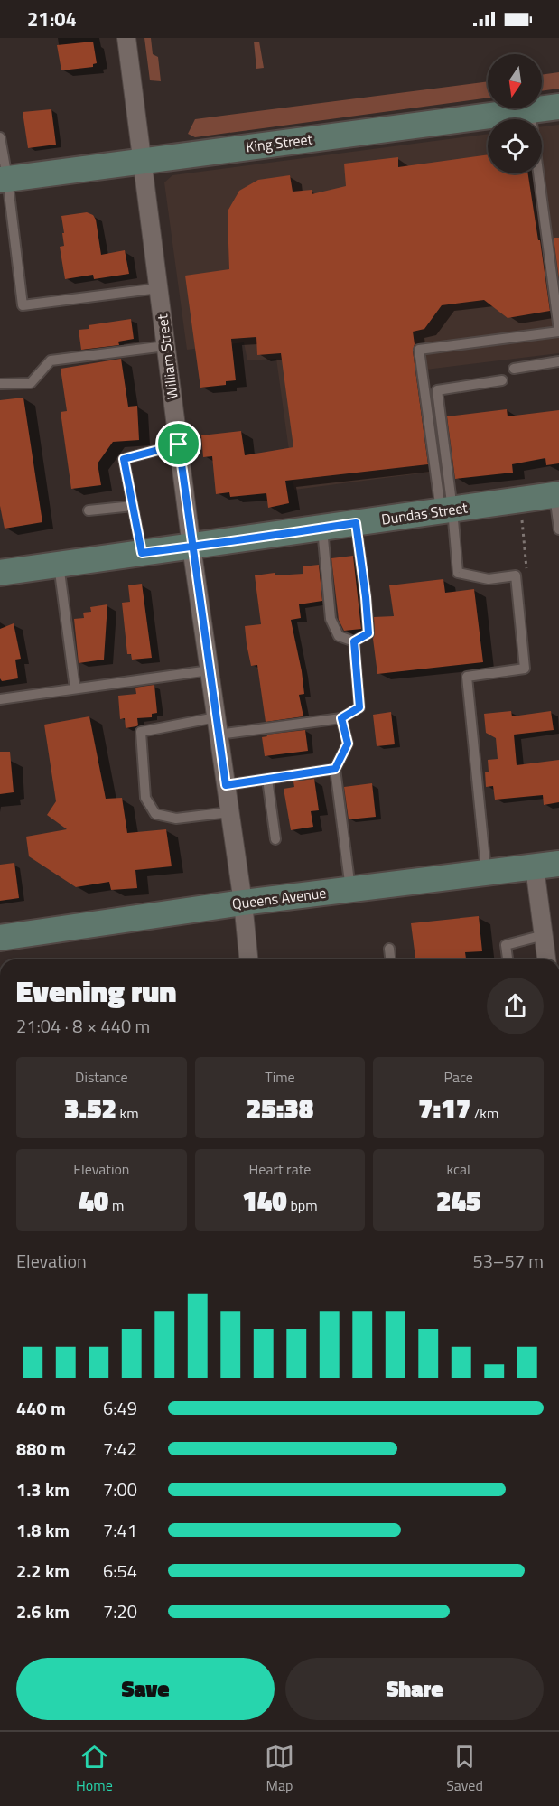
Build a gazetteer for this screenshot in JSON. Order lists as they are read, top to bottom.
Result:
{
  "streets": {
    "main road": ["King Street", "Dundas Street", "Queens Avenue"],
    "street": ["William Street"]
  },
  "crossings": [
    ["King Street", "William Street"],
    ["William Street", "Dundas Street"],
    ["William Street", "Queens Avenue"]
  ],
  "north": "bottom",
  "page": {
    "status": "21:04",
    "heading": ["Evening run", "21:04 · 8 × 440 m"],
    "stats": [
      ["Distance", "3.52 km"],
      ["Time", "25:38"],
      ["Pace", "7:17 /km"],
      ["Elevation", "40 m"],
      ["Heart rate", "140 bpm"],
      ["kcal", "245"]
    ],
    "chart": ["Elevation", "53–57 m"],
    "list": [
      {
        "name": "440 m",
        "note": "6:49"
      },
      {
        "name": "880 m",
        "note": "7:42"
      },
      {
        "name": "1.3 km",
        "note": "7:00"
      },
      {
        "name": "1.8 km",
        "note": "7:41"
      },
      {
        "name": "2.2 km",
        "note": "6:54"
      },
      {
        "name": "2.6 km",
        "note": "7:20"
      }
    ],
    "buttons": ["Save", "Share"],
    "tabs": ["Home", "Map", "Saved"]
  }
}
